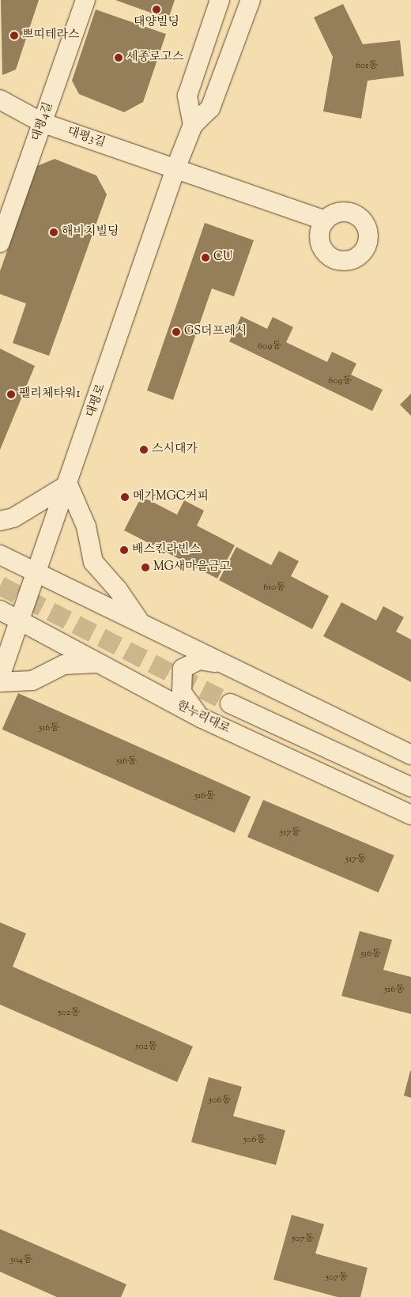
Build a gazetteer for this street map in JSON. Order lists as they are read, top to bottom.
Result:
{
  "streets": {
    "street": [
      "대평4길",
      "대평3길",
      "대평로",
      "한누리대로"
    ]
  },
  "crossings": [
    ["대평4길", "대평3길"],
    ["대평3길", "대평로"],
    ["대평로", "한누리대로"]
  ],
  "places": [
    "태양빌딩",
    "쁘띠테라스",
    "세종로고스",
    "해비치빌딩",
    "CU",
    "GS더프레시",
    "펠리체타워1",
    "스시대가",
    "메가MGC커피",
    "배스킨라빈스",
    "MG새마을금고"
  ],
  "house_numbers": [
    "601동",
    "609동",
    "609동",
    "610동",
    "516동",
    "516동",
    "516동",
    "517동",
    "517동",
    "516동",
    "516동",
    "502동",
    "502동",
    "506동",
    "506동",
    "507동",
    "504동",
    "507동"
  ]
}
